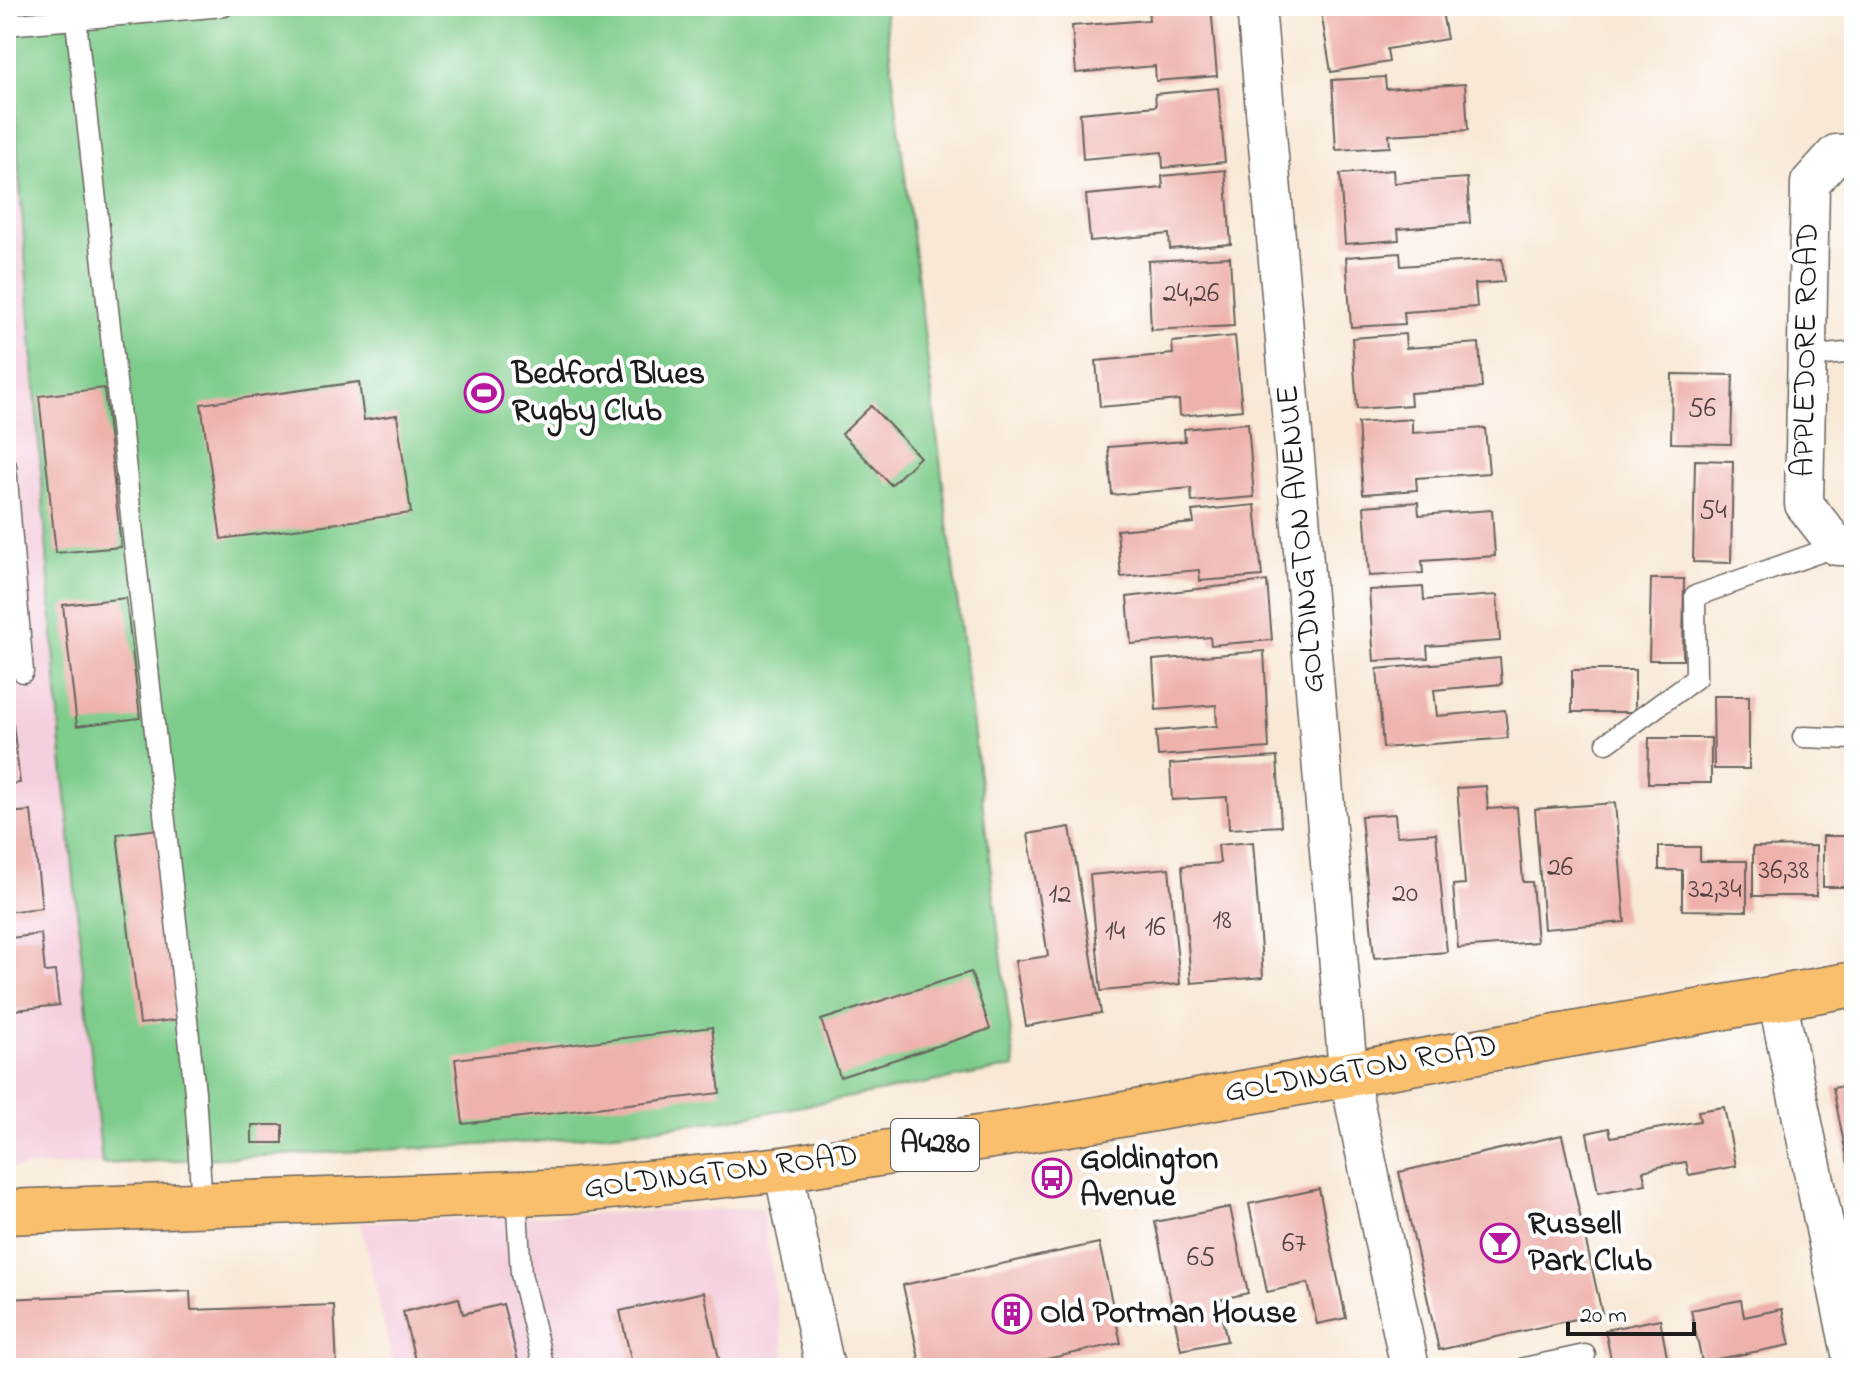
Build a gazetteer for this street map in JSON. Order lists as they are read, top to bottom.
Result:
{
  "streets": {
    "main road": ["GOLDINGTON ROAD", "A4280"],
    "street": ["APPLEDORE ROAD", "GOLDINGTON AVENUE"]
  },
  "crossings": [
    ["GOLDINGTON AVENUE", "GOLDINGTON ROAD"]
  ],
  "places": {
    "sports": ["Bedford Blues Rugby Club"],
    "bus stop": ["Goldington Avenue"],
    "bar": ["Russell Park Club"],
    "building": ["Old Portman House"]
  },
  "house_numbers": [
    "24,26",
    "56",
    "54",
    "26",
    "36,38",
    "32,34",
    "20",
    "12",
    "18",
    "16",
    "14",
    "67",
    "65"
  ],
  "scale_bar": "20 m"
}
